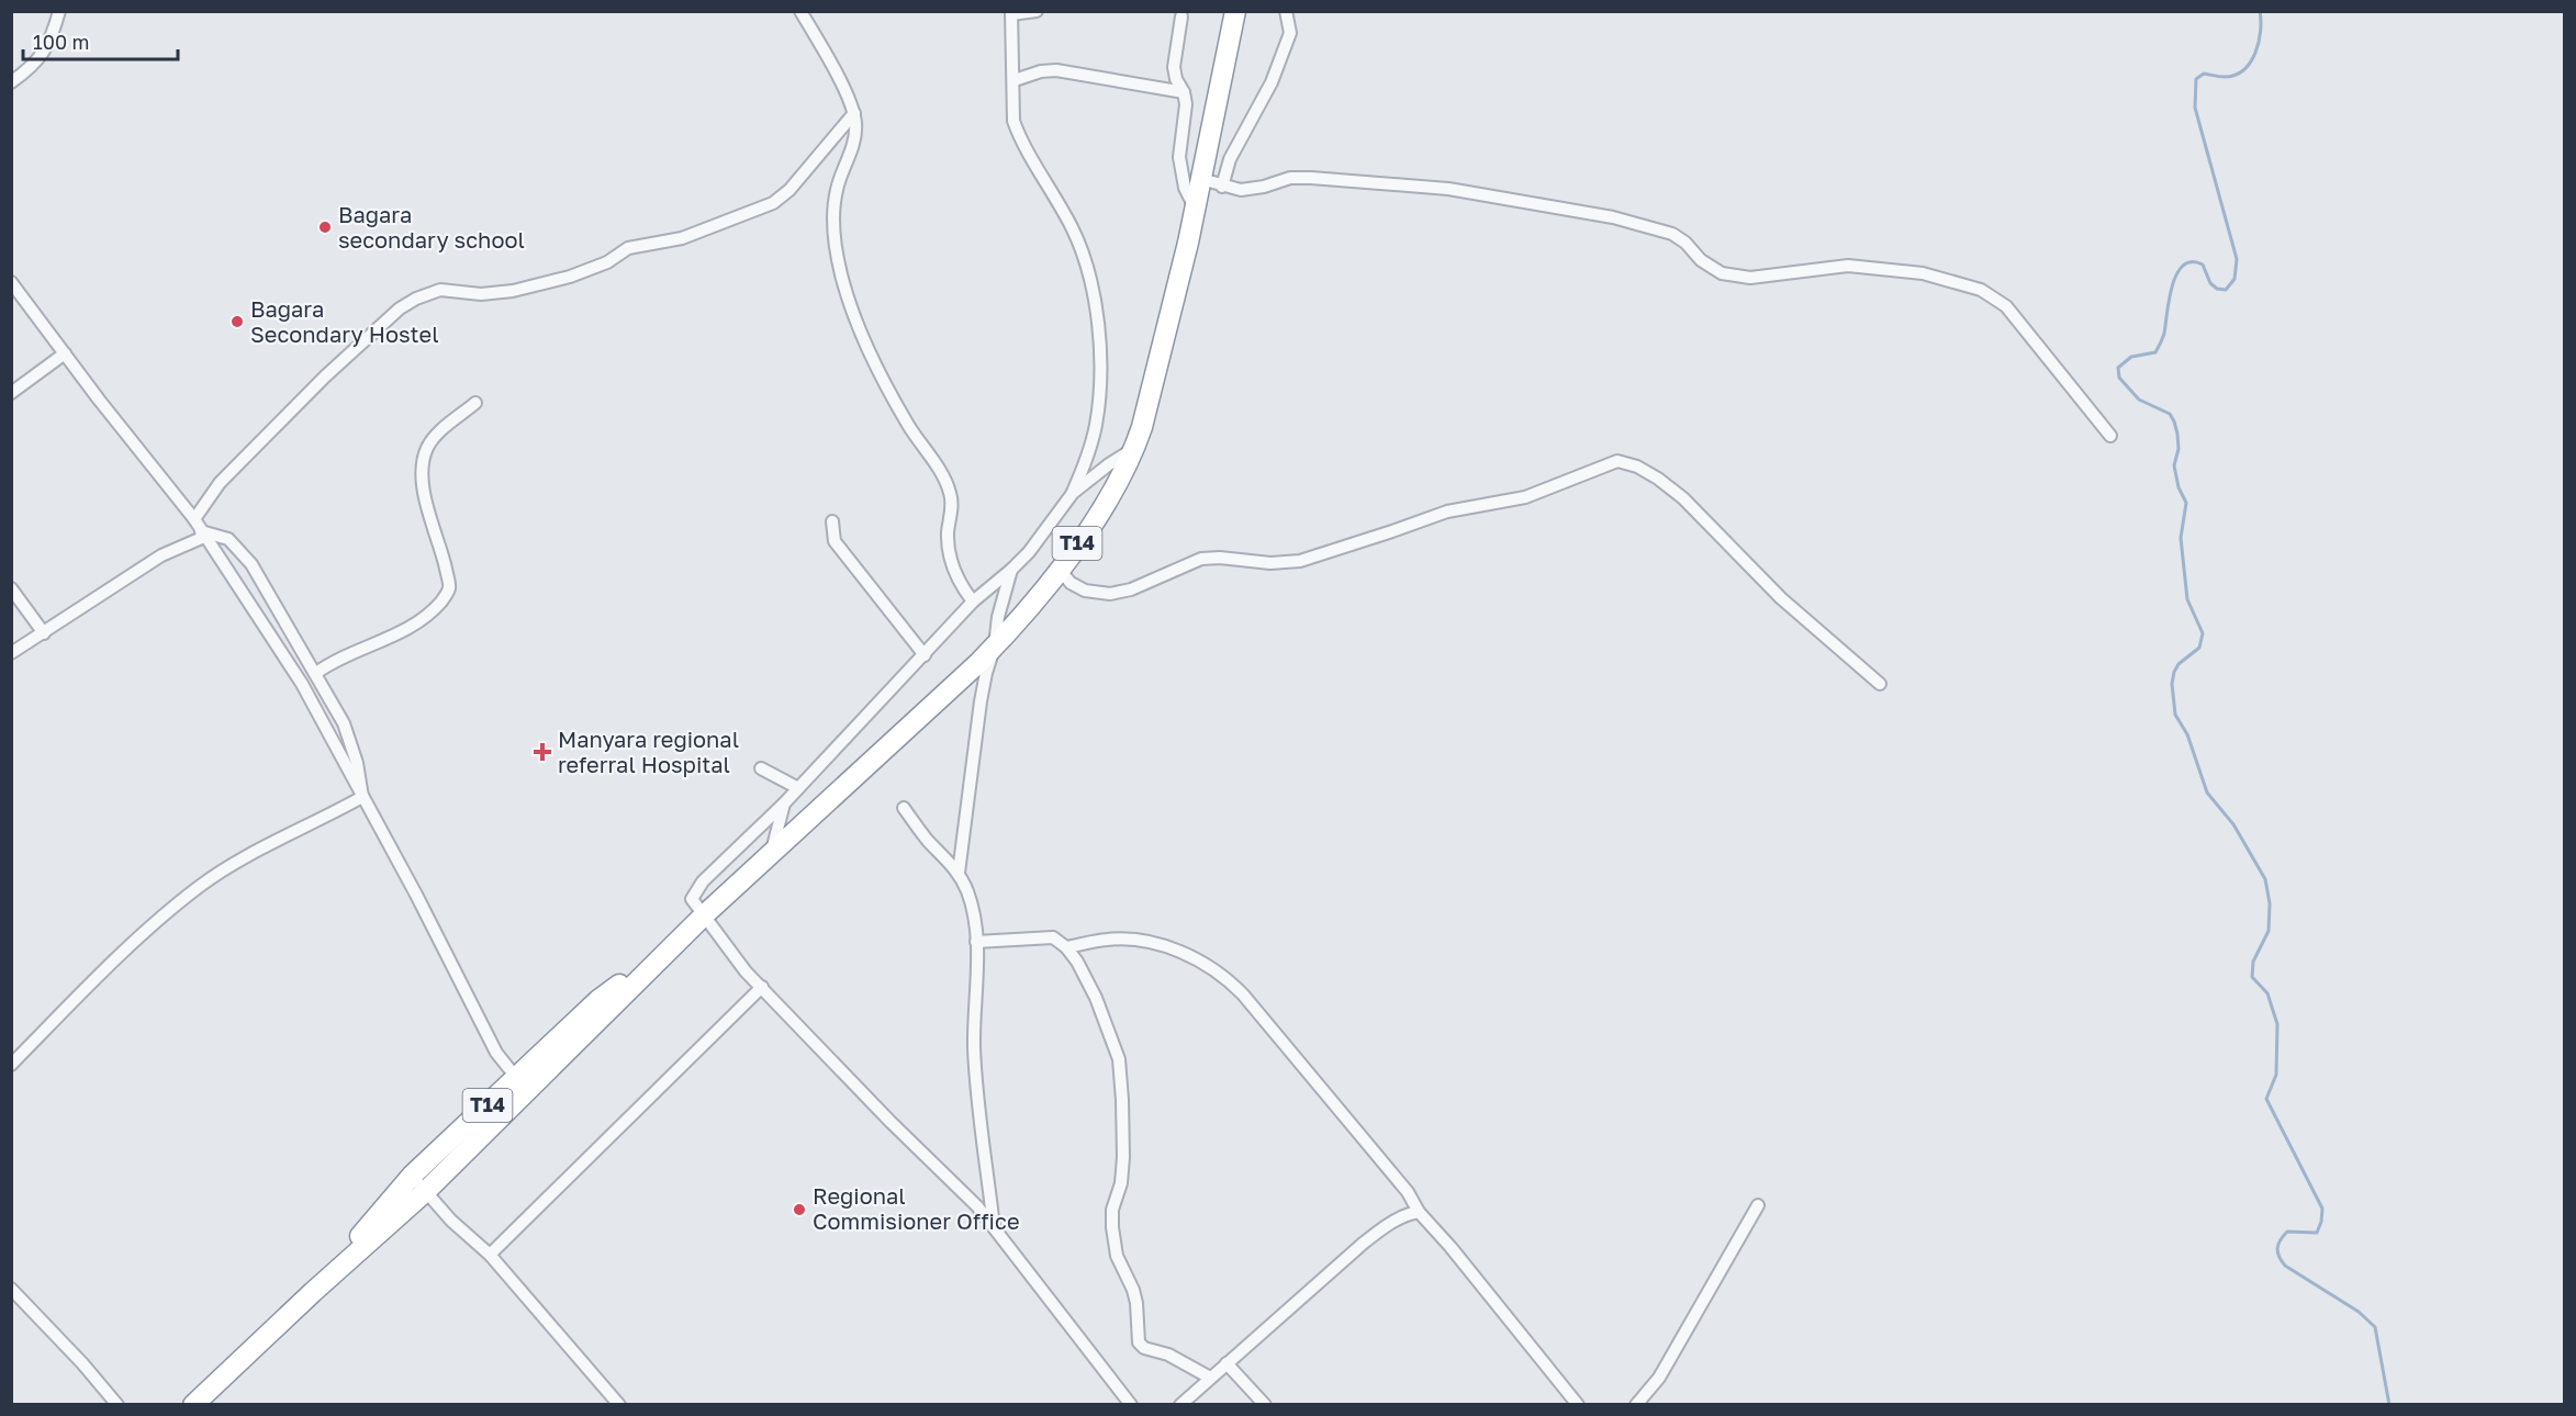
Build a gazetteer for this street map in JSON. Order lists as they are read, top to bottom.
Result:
{
  "streets": {
    "highway": ["T14"]
  },
  "places": {
    "other": ["Bagara secondary school", "Bagara Secondary Hostel", "Regional Commisioner Office"],
    "health": ["Manyara regional referral Hospital"]
  },
  "scale_bar": "100 m"
}
